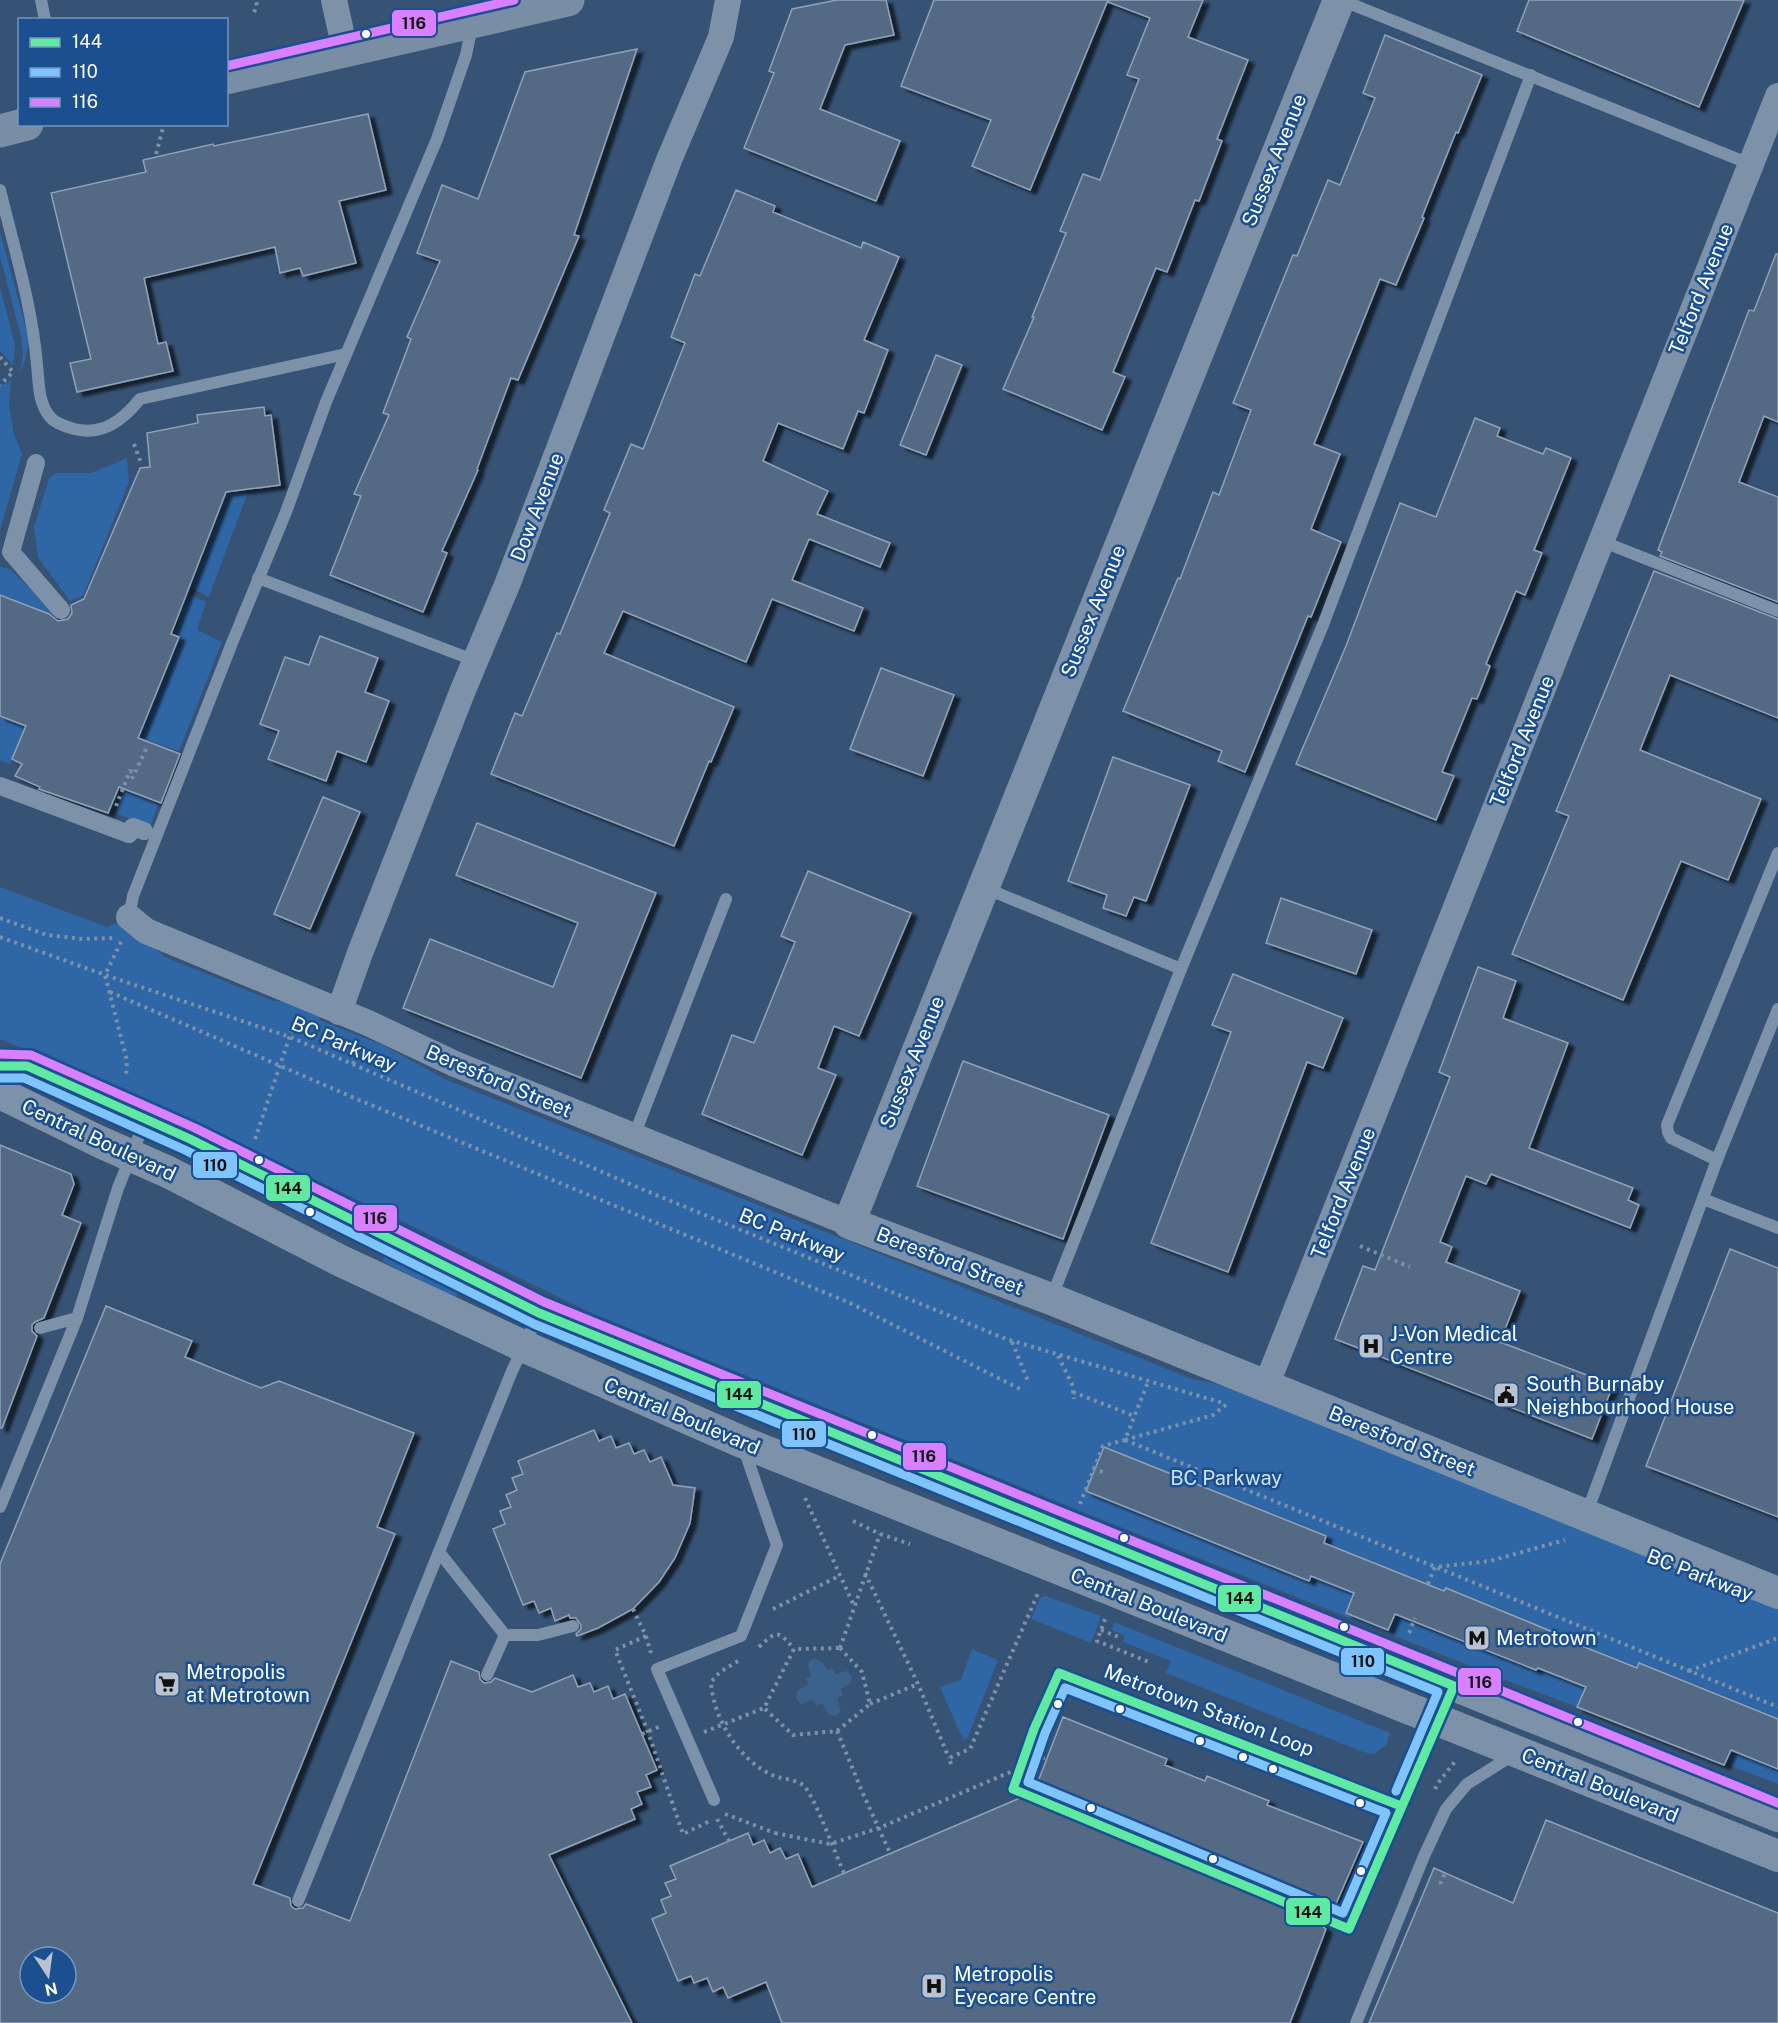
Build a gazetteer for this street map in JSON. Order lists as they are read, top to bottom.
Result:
{
  "streets": {
    "street": [
      "Sussex Avenue",
      "Telford Avenue",
      "Dow Avenue",
      "Beresford Street",
      "Central Boulevard"
    ],
    "lane": ["Metrotown Station Loop"],
    "path": ["BC Parkway"]
  },
  "crossings": [
    ["Sussex Avenue", "Beresford Street"],
    ["Telford Avenue", "Beresford Street"],
    ["Dow Avenue", "Beresford Street"]
  ],
  "parks": ["BC Parkway"],
  "places": {
    "hospital": ["J-Von Medical Centre", "Metropolis Eyecare Centre"],
    "public building": ["South Burnaby Neighbourhood House"],
    "metro station": ["Metrotown"],
    "supermarket": ["Metropolis at Metrotown"]
  },
  "lines": ["transit line 116", "transit line 144", "transit line 110"],
  "legend": ["144", "110", "116"],
  "north": "bottom"
}
